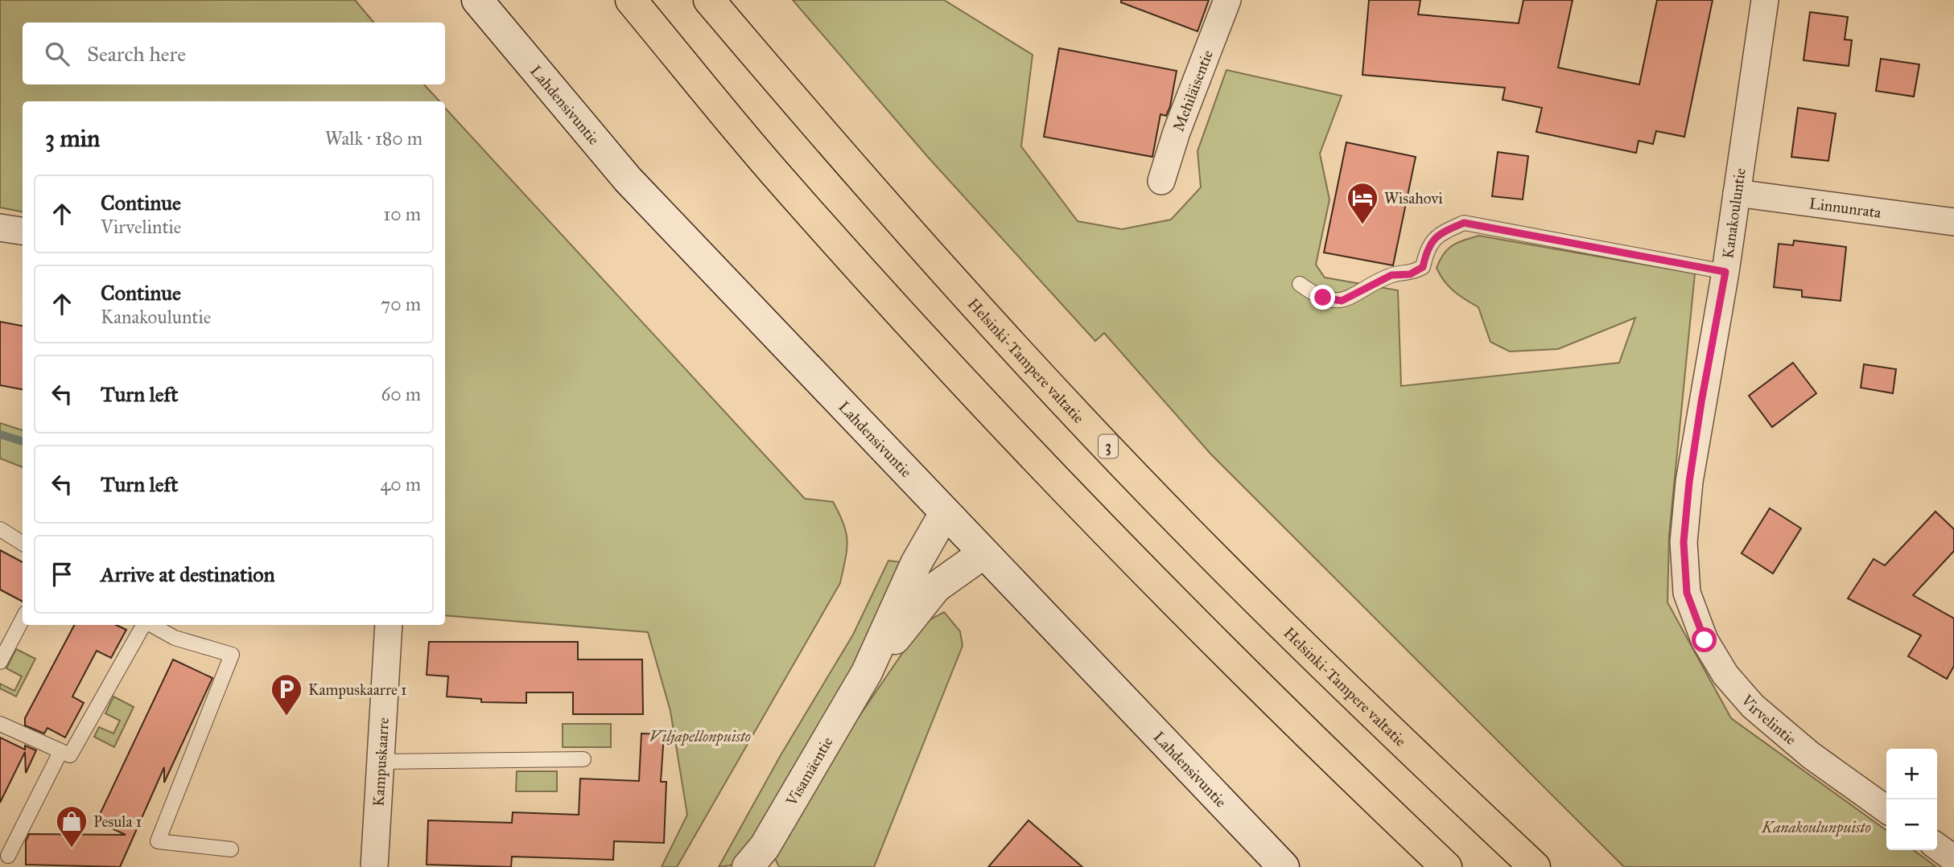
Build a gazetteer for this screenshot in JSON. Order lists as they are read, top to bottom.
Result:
{
  "streets": {
    "highway": ["Helsinki-Tampere valtatie", "3"],
    "main road": ["Lahdensivuntie", "Visamäentie"],
    "street": [
      "Mehiläisentie",
      "Linnunrata",
      "Kanakouluntie",
      "Virvelintie",
      "Kampuskaarre"
    ]
  },
  "crossings": [
    ["Lahdensivuntie", "Visamäentie"],
    ["Linnunrata", "Kanakouluntie"],
    ["Kanakouluntie", "Virvelintie"]
  ],
  "parks": ["Viljapellonpuisto", "Kanakoulunpuisto"],
  "places": {
    "hotel": ["Wisahovi"],
    "parking": ["Kampuskaarre 1"],
    "shop": ["Pesula 1"]
  },
  "page": {
    "search": "Search here",
    "heading": ["3 min", "Walk · 180 m"],
    "list": [
      ["Continue", "Virvelintie", "10 m"],
      ["Continue", "Kanakouluntie", "70 m"],
      ["Turn left", "60 m"],
      ["Turn left", "40 m"],
      "Arrive at destination"
    ],
    "map_buttons": ["+", "−"]
  }
}
